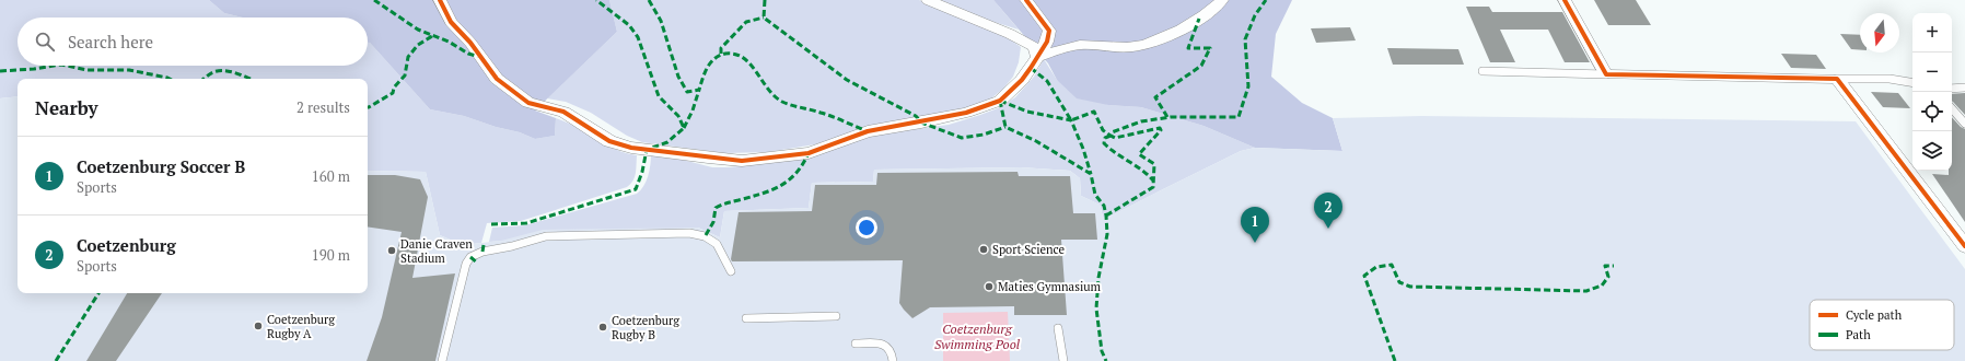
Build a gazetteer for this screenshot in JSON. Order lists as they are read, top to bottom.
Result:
{
  "water": ["Coetzenburg Swimming Pool"],
  "places": [
    "Sport Science",
    "Danie Craven Stadium",
    "Maties Gymnasium",
    "Coetzenburg Rugby A",
    "Coetzenburg Rugby B"
  ],
  "legend": ["Cycle path", "Path"],
  "north": "bottom",
  "page": {
    "map_buttons": ["+", "−"],
    "search": "Search here",
    "heading": ["Nearby", "2 results"],
    "list": [
      {
        "mark": "1",
        "name": "Coetzenburg Soccer B",
        "note": "Sports",
        "value": "160 m"
      },
      {
        "mark": "2",
        "name": "Coetzenburg",
        "note": "Sports",
        "value": "190 m"
      }
    ],
    "pins": ["2", "1"]
  }
}
